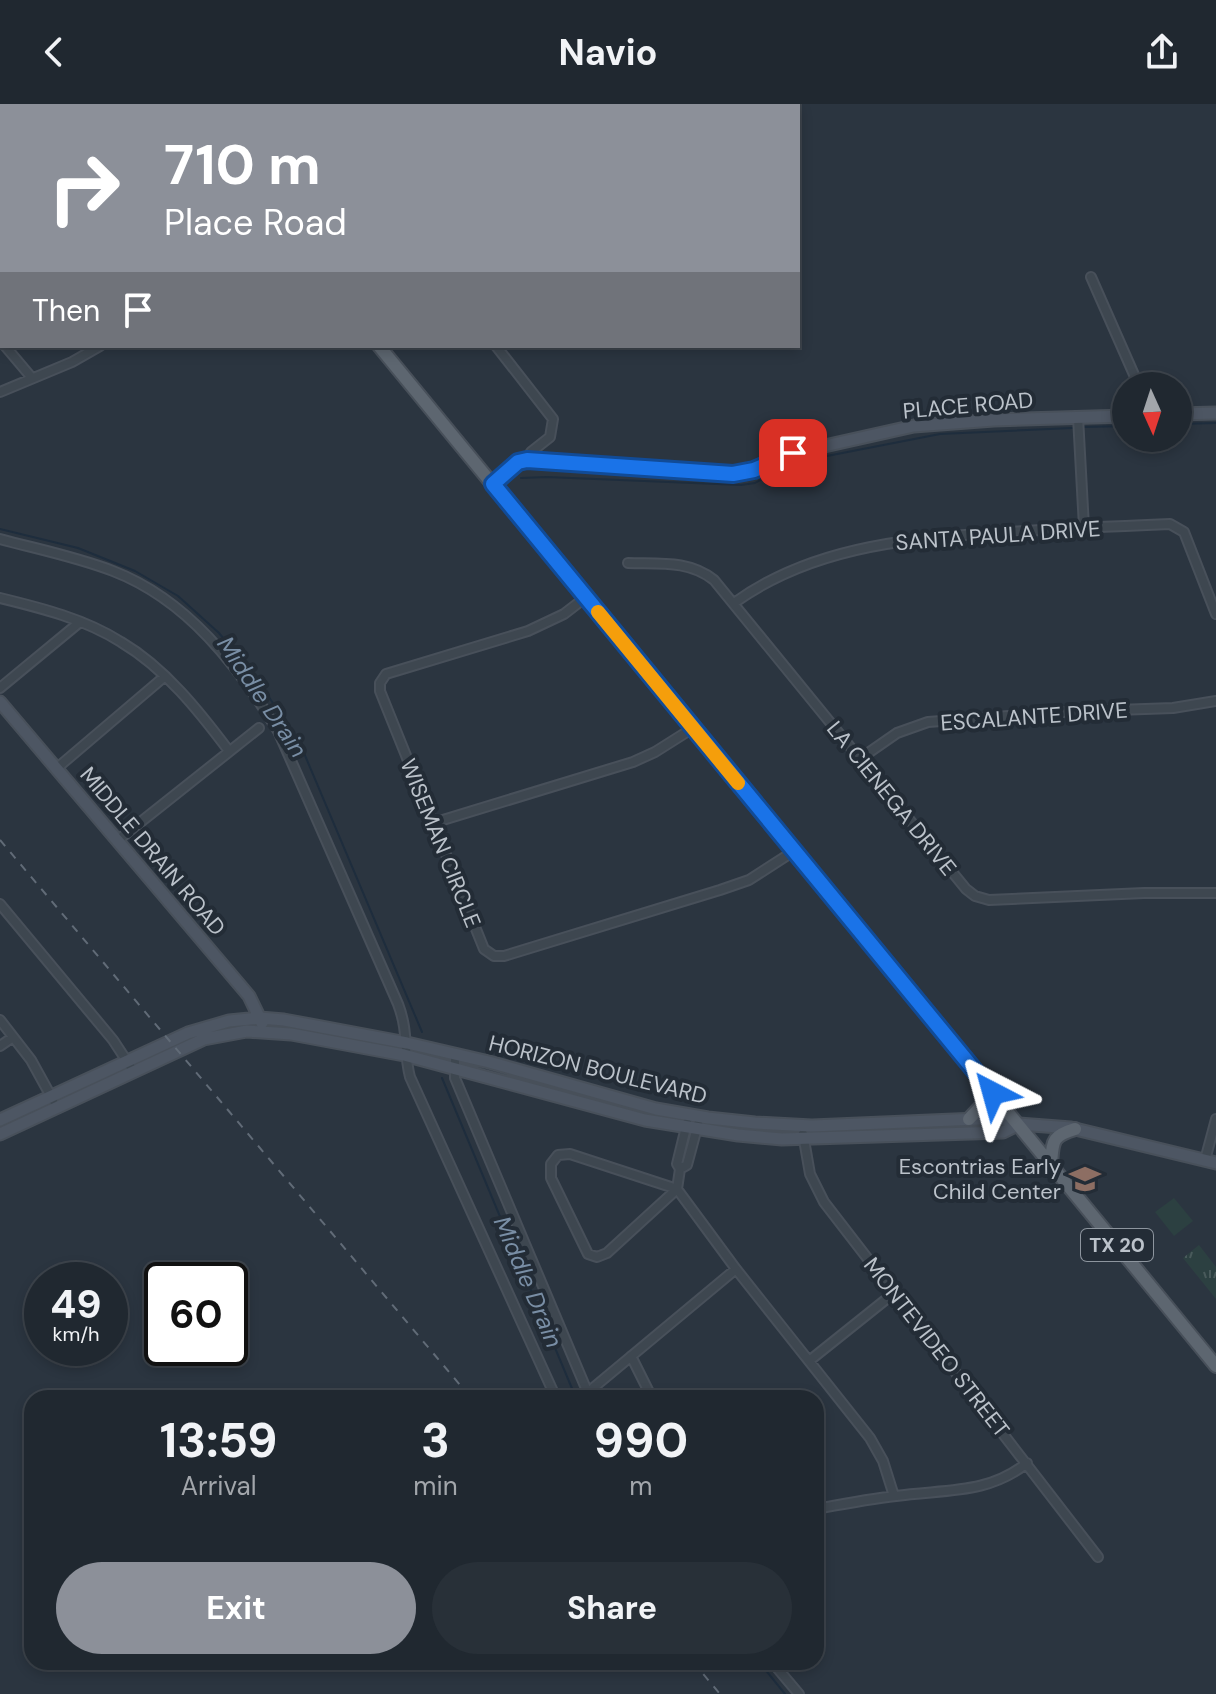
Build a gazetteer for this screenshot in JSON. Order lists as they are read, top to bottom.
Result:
{
  "streets": {
    "main road": [
      "PLACE ROAD",
      "MIDDLE DRAIN ROAD",
      "HORIZON BOULEVARD",
      "TX 20"
    ],
    "street": [
      "SANTA PAULA DRIVE",
      "ESCALANTE DRIVE",
      "LA CIENEGA DRIVE",
      "WISEMAN CIRCLE",
      "MONTEVIDEO STREET"
    ]
  },
  "crossings": [
    ["SANTA PAULA DRIVE", "LA CIENEGA DRIVE"],
    ["ESCALANTE DRIVE", "LA CIENEGA DRIVE"],
    ["WISEMAN CIRCLE", "TX 20"],
    ["MIDDLE DRAIN ROAD", "HORIZON BOULEVARD"],
    ["HORIZON BOULEVARD", "TX 20"],
    ["HORIZON BOULEVARD", "MONTEVIDEO STREET"]
  ],
  "water": ["Middle Drain"],
  "places": {
    "school or university": ["Escontrias Early Child Center"]
  },
  "north": "bottom",
  "page": {
    "header": "Navio",
    "turn": ["710 m", "Place Road"],
    "then": "Then",
    "speed": "49 km/h",
    "limit": "60",
    "eta": [
      "13:59",
      "Arrival",
      "3",
      "min",
      "990",
      "m"
    ],
    "buttons": ["Exit", "Share"]
  }
}
